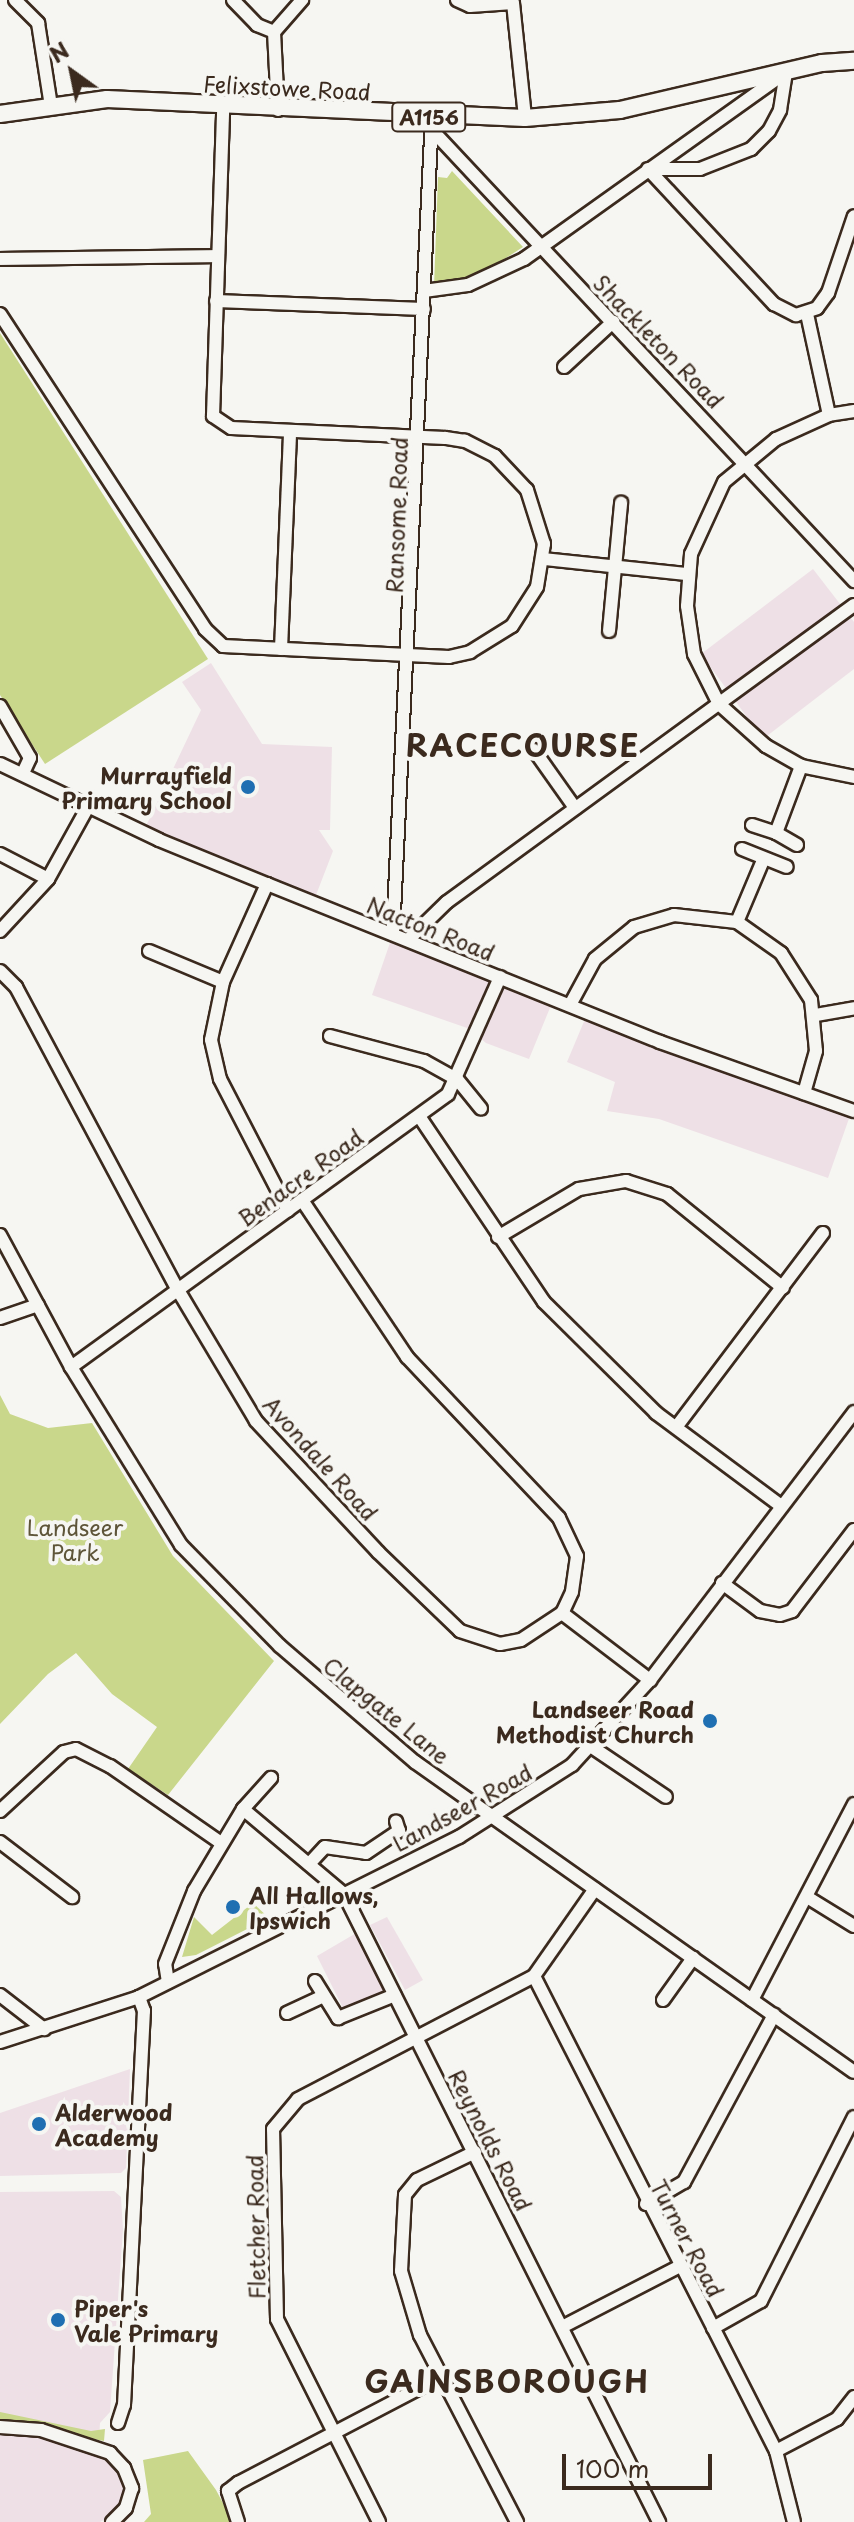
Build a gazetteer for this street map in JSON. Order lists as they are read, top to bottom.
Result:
{
  "streets": {
    "main road": ["Felixstowe Road", "A1156"],
    "street": [
      "Shackleton Road",
      "Ransome Road",
      "Nacton Road",
      "Benacre Road",
      "Avondale Road",
      "Clapgate Lane",
      "Landseer Road",
      "Reynolds Road",
      "Fletcher Road",
      "Turner Road"
    ]
  },
  "crossings": [
    ["Felixstowe Road", "Shackleton Road"],
    ["Felixstowe Road", "Ransome Road"],
    ["Shackleton Road", "Ransome Road"],
    ["Ransome Road", "Nacton Road"],
    ["Nacton Road", "Benacre Road"],
    ["Benacre Road", "Avondale Road"],
    ["Benacre Road", "Clapgate Lane"],
    ["Clapgate Lane", "Landseer Road"],
    ["Landseer Road", "Reynolds Road"],
    ["Reynolds Road", "Fletcher Road"],
    ["Fletcher Road", "Turner Road"]
  ],
  "districts": ["RACECOURSE", "GAINSBOROUGH"],
  "parks": ["Landseer Park"],
  "places": [
    "Murrayfield Primary School",
    "Landseer Road Methodist Church",
    "All Hallows, Ipswich",
    "Alderwood Academy",
    "Piper's Vale Primary"
  ],
  "scale_bar": "100 m",
  "north": "top left"
}
